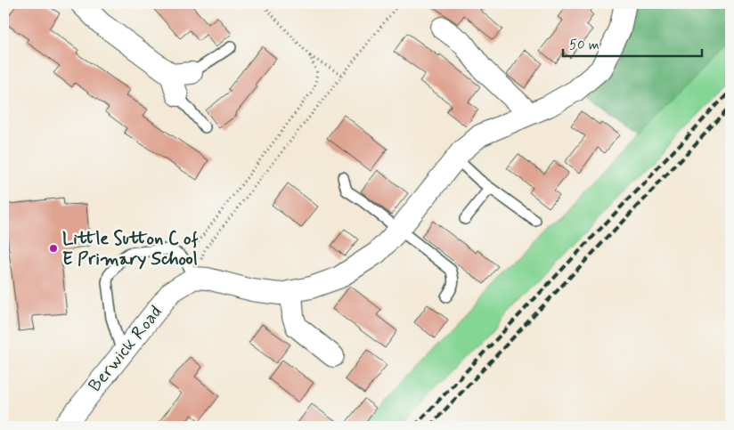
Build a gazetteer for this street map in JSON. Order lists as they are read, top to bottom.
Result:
{
  "streets": {
    "street": ["Berwick Road"]
  },
  "places": ["Little Sutton C of E Primary School"],
  "scale_bar": "50 m"
}
